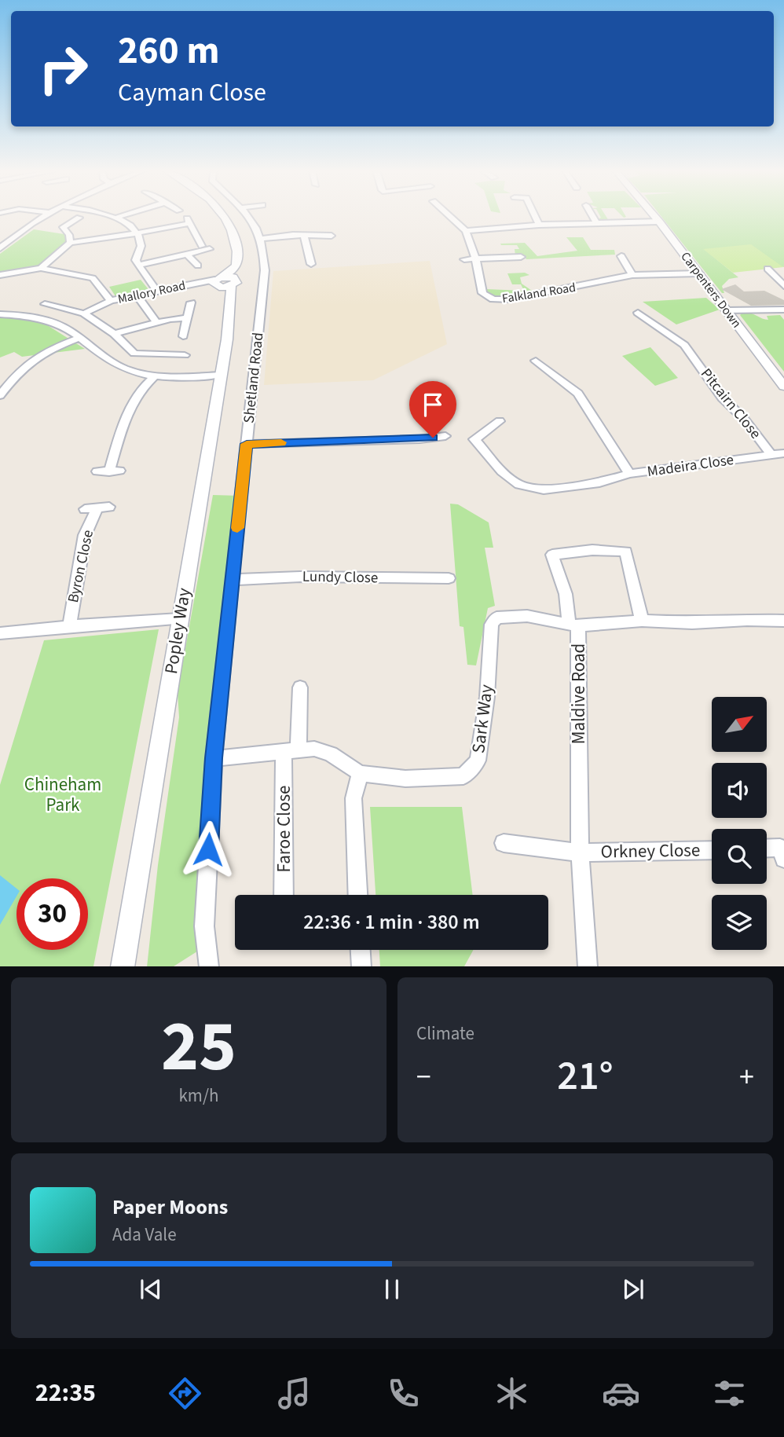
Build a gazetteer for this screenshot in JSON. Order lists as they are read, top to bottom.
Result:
{
  "streets": {
    "street": [
      "Carpenters Down",
      "Mallory Road",
      "Falkland Road",
      "Shetland Road",
      "Pitcairn Close",
      "Madeira Close",
      "Byron Close",
      "Lundy Close",
      "Popley Way",
      "Maldive Road",
      "Sark Way",
      "Faroe Close",
      "Orkney Close"
    ]
  },
  "crossings": [
    ["Carpenters Down", "Falkland Road"],
    ["Mallory Road", "Popley Way"],
    ["Shetland Road", "Lundy Close"],
    ["Pitcairn Close", "Madeira Close"],
    ["Maldive Road", "Sark Way"],
    ["Maldive Road", "Orkney Close"],
    ["Sark Way", "Faroe Close"]
  ],
  "parks": ["Chineham Park"],
  "north": "top right",
  "page": {
    "turn": ["260 m", "Cayman Close"],
    "limit": "30",
    "trip": "22:36 · 1 min · 380 m",
    "tile": [
      ["25", "km/h"],
      "Climate"
    ],
    "heat": ["−", "21°", "+"],
    "song": ["Paper Moons", "Ada Vale"],
    "tabs": "22:35"
  }
}
